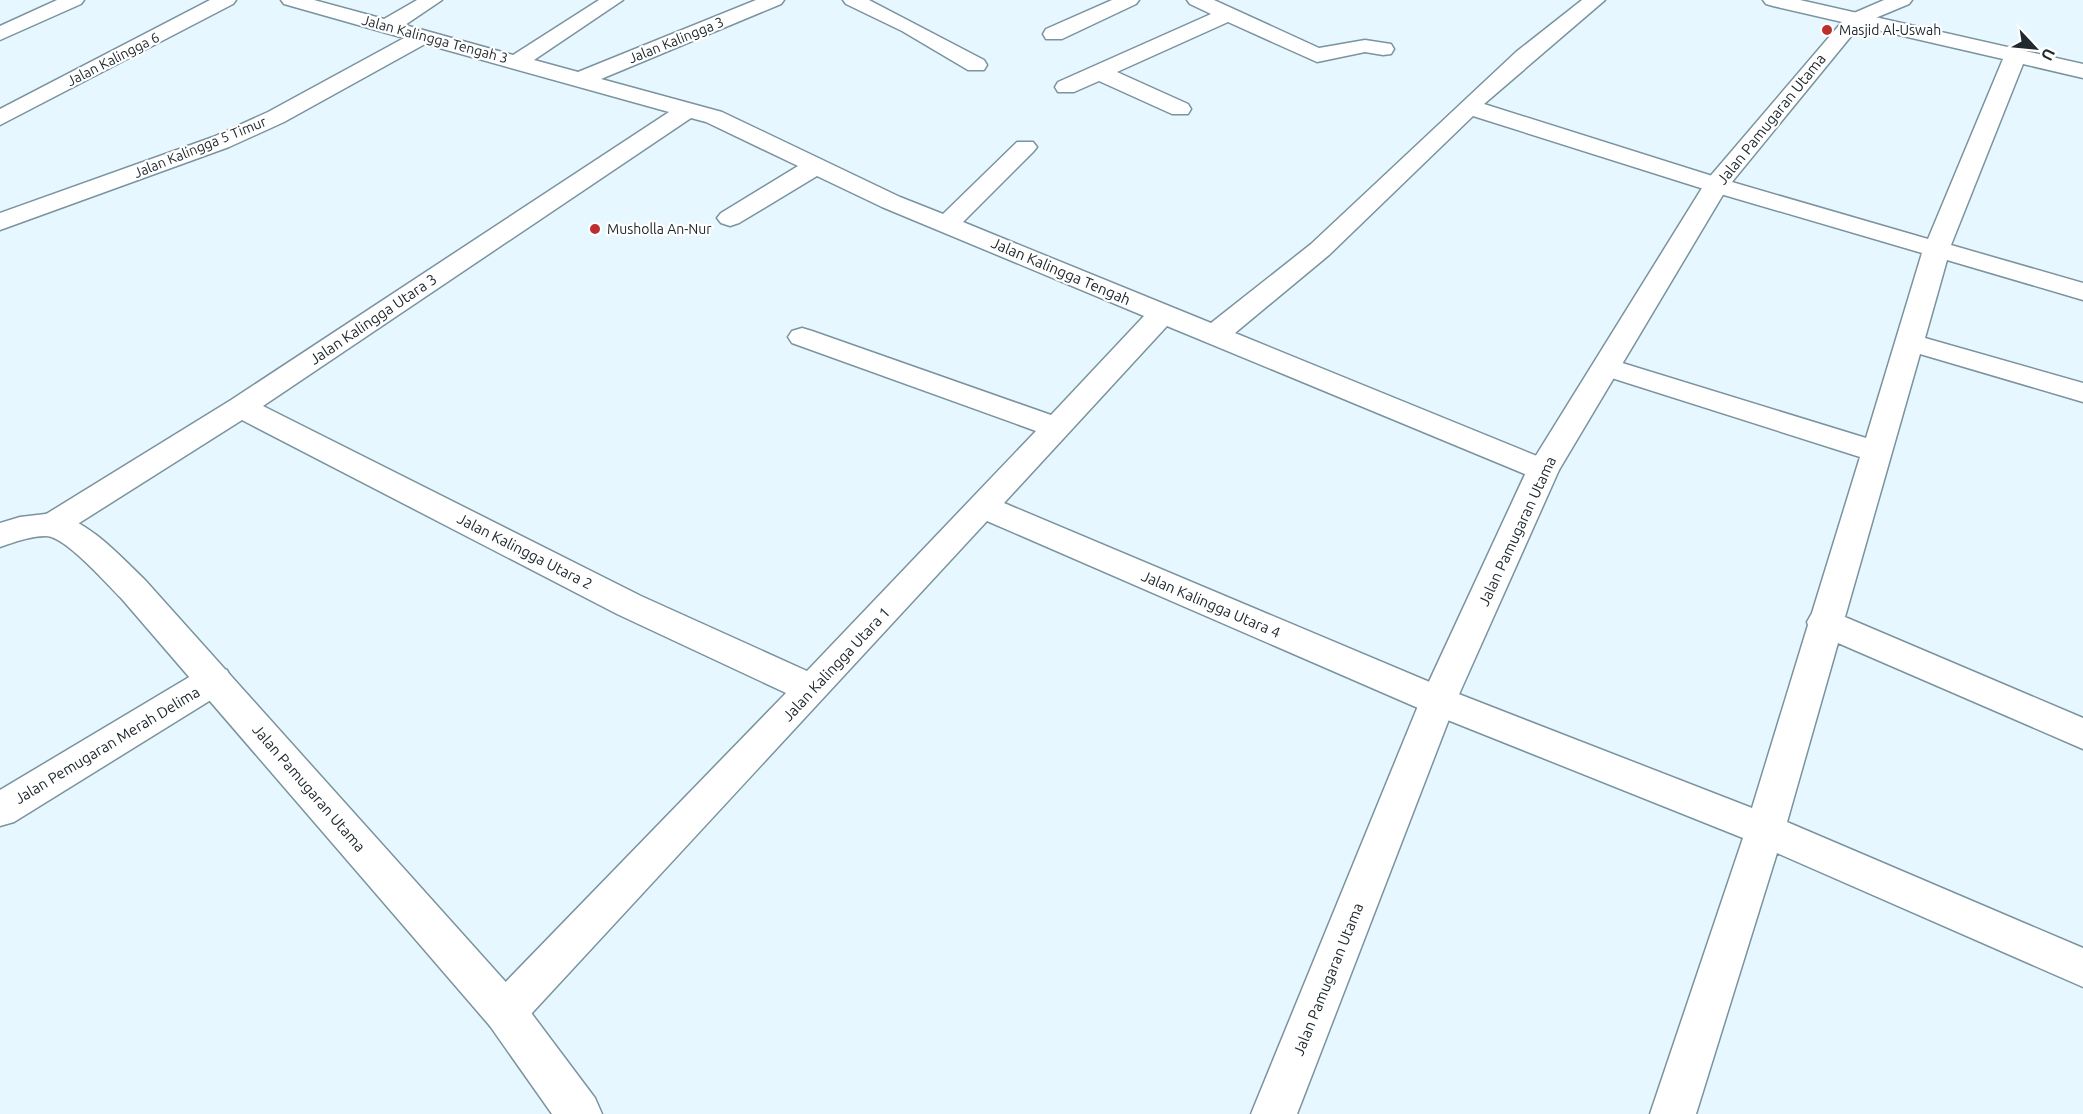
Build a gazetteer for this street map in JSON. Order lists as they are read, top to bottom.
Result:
{
  "streets": {
    "street": [
      "Jalan Kalingga Tengah 3",
      "Jalan Kalingga 3",
      "Jalan Kalingga 6",
      "Jalan Pamugaran Utama",
      "Jalan Kalingga 5 Timur",
      "Jalan Kalingga Tengah",
      "Jalan Kalingga Utara 3",
      "Jalan Kalingga Utara 2",
      "Jalan Kalingga Utara 4",
      "Jalan Kalingga Utara 1",
      "Jalan Pemugaran Merah Delima"
    ]
  },
  "crossings": [
    ["Jalan Kalingga Tengah 3", "Jalan Kalingga 3"],
    ["Jalan Kalingga Tengah 3", "Jalan Kalingga 5 Timur"],
    ["Jalan Kalingga Tengah 3", "Jalan Kalingga Tengah"],
    ["Jalan Kalingga 3", "Jalan Kalingga Tengah"],
    ["Jalan Pamugaran Utama", "Jalan Kalingga Tengah"],
    ["Jalan Pamugaran Utama", "Jalan Kalingga Utara 3"],
    ["Jalan Pamugaran Utama", "Jalan Kalingga Utara 4"],
    ["Jalan Pamugaran Utama", "Jalan Kalingga Utara 1"],
    ["Jalan Pamugaran Utama", "Jalan Pemugaran Merah Delima"],
    ["Jalan Kalingga Tengah", "Jalan Kalingga Utara 3"],
    ["Jalan Kalingga Tengah", "Jalan Kalingga Utara 1"],
    ["Jalan Kalingga Utara 3", "Jalan Kalingga Utara 2"],
    ["Jalan Kalingga Utara 2", "Jalan Kalingga Utara 1"],
    ["Jalan Kalingga Utara 4", "Jalan Kalingga Utara 1"]
  ],
  "places": ["Masjid Al-Uswah", "Musholla An-Nur"],
  "north": "bottom right"
}
